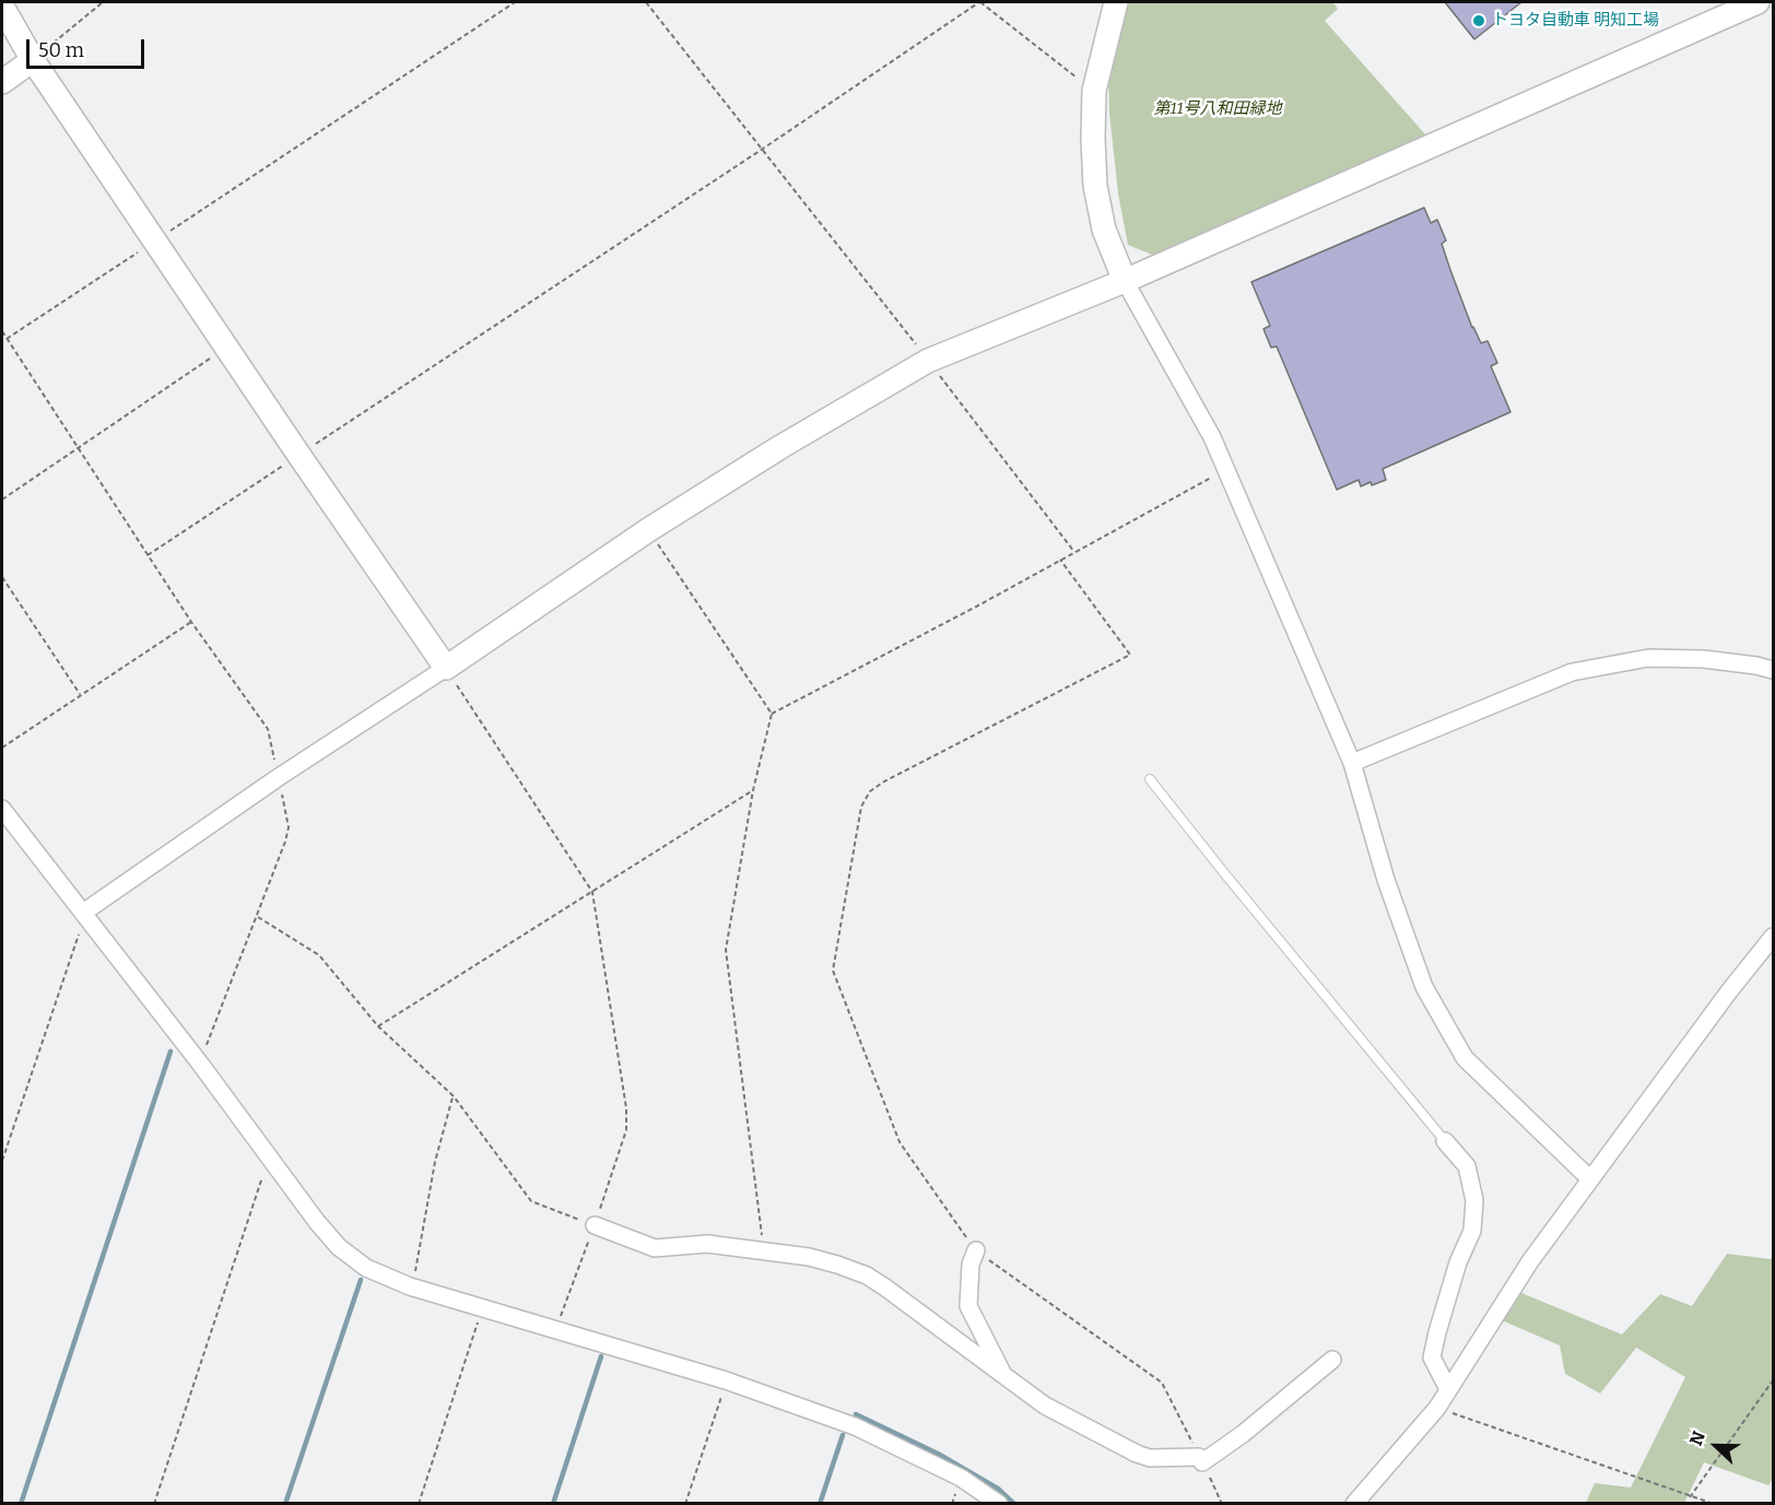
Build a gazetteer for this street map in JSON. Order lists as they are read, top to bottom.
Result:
{
  "parks": ["第11号八和田緑地"],
  "places": ["トヨタ自動車 明知工場"],
  "scale_bar": "50 m",
  "north": "left"
}
